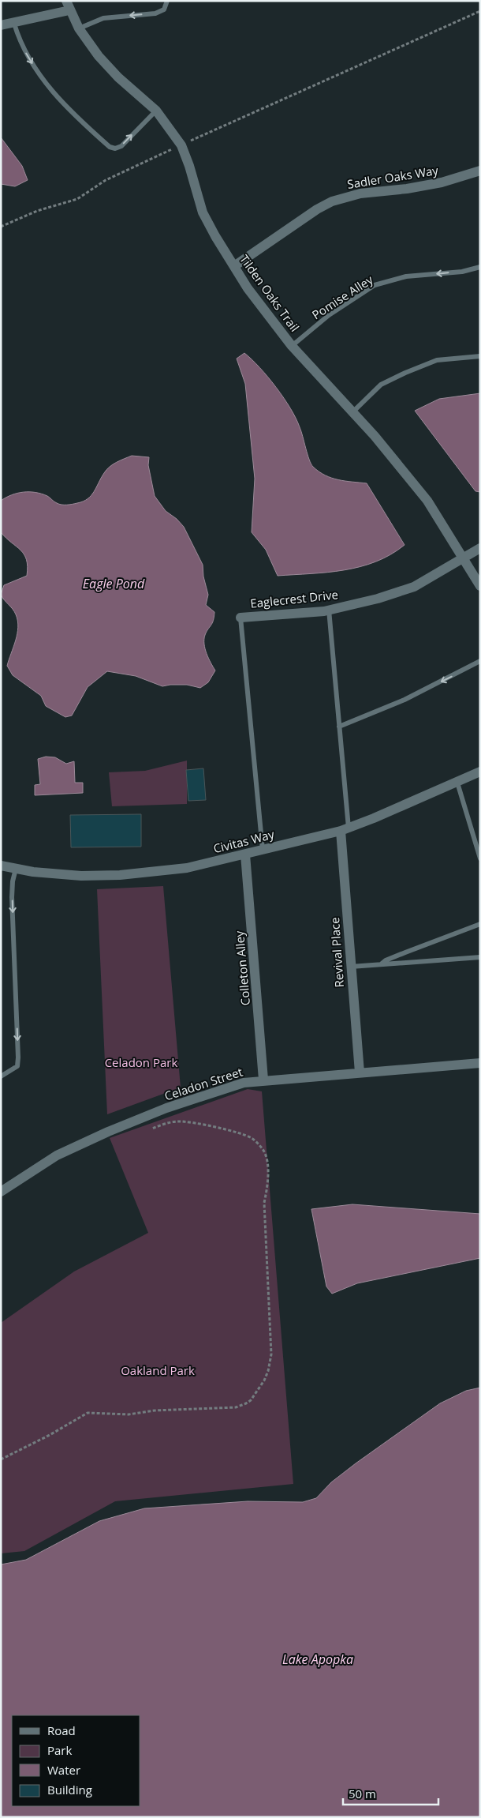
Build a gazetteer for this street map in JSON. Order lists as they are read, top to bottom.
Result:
{
  "streets": {
    "street": [
      "Sadler Oaks Way",
      "Tilden Oaks Trail",
      "Eaglecrest Drive",
      "Civitas Way",
      "Revival Place",
      "Colleton Alley",
      "Celadon Street"
    ],
    "lane": ["Pomise Alley"]
  },
  "crossings": [
    ["Sadler Oaks Way", "Tilden Oaks Trail"],
    ["Tilden Oaks Trail", "Pomise Alley"],
    ["Tilden Oaks Trail", "Eaglecrest Drive"],
    ["Civitas Way", "Revival Place"],
    ["Civitas Way", "Colleton Alley"],
    ["Revival Place", "Celadon Street"],
    ["Colleton Alley", "Celadon Street"]
  ],
  "one_way": ["Pomise Alley"],
  "water": ["Eagle Pond", "Lake Apopka"],
  "parks": ["Celadon Park", "Oakland Park"],
  "legend": [
    "Road",
    "Park",
    "Water",
    "Building"
  ],
  "scale_bar": "50 m"
}
